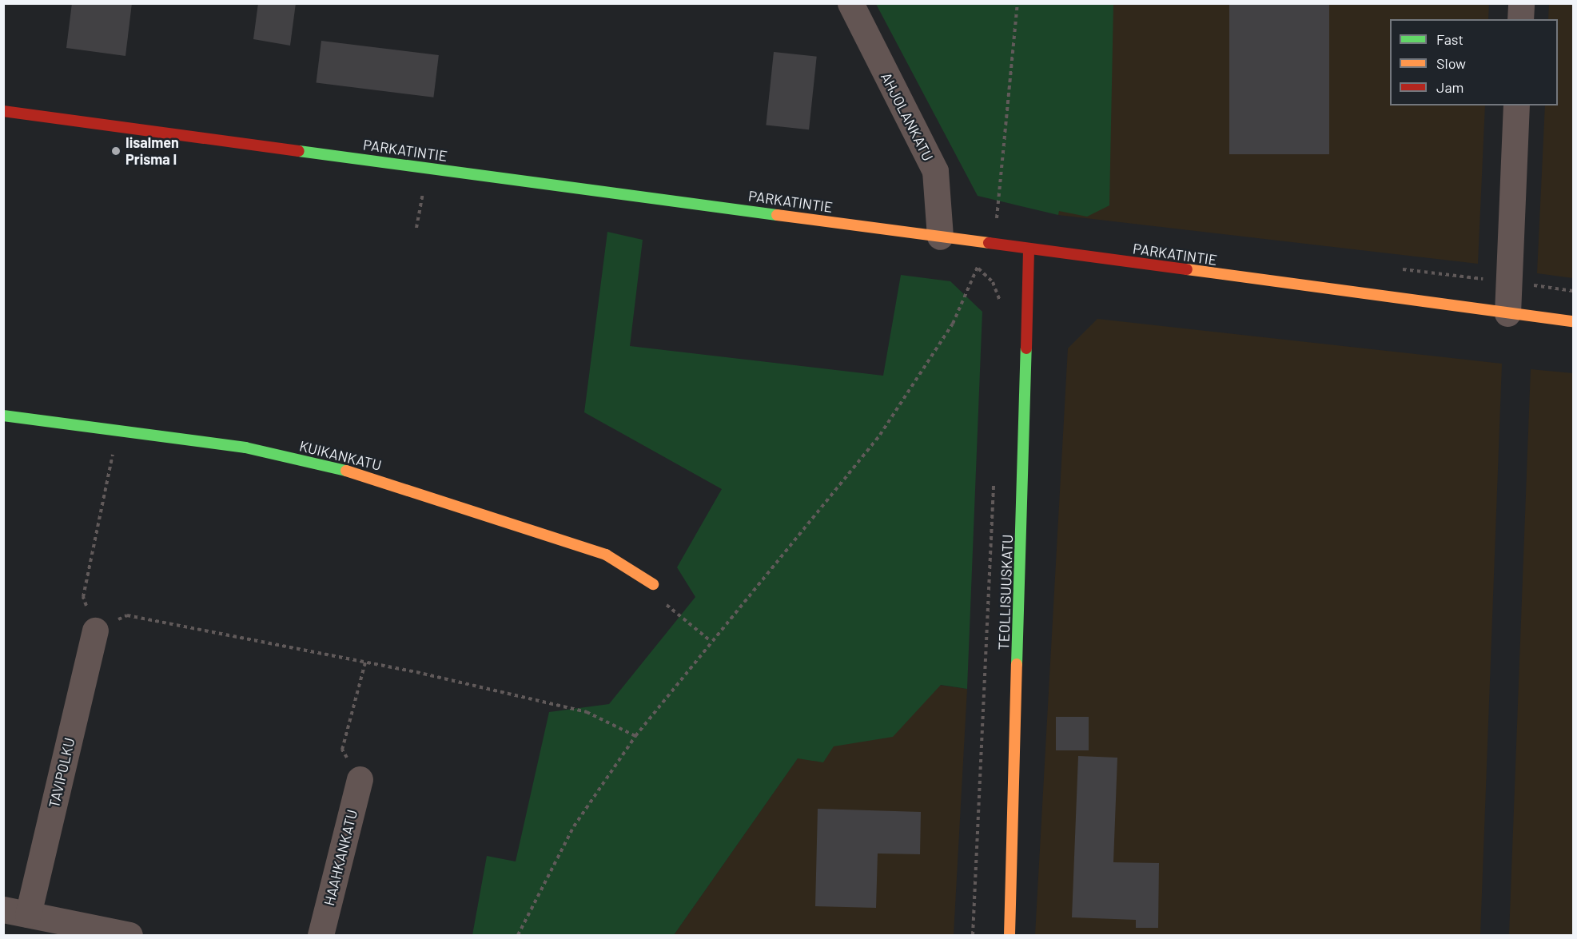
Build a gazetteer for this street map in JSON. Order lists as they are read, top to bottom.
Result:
{
  "streets": {
    "street": [
      "AHJOLANKATU",
      "PARKATINTIE",
      "KUIKANKATU",
      "TEOLLISUUSKATU",
      "TAVIPOLKU",
      "HAAHKANKATU"
    ]
  },
  "crossings": [
    ["AHJOLANKATU", "PARKATINTIE"],
    ["PARKATINTIE", "TEOLLISUUSKATU"]
  ],
  "places": ["Iisalmen Prisma I"],
  "legend": ["Fast", "Slow", "Jam"]
}
